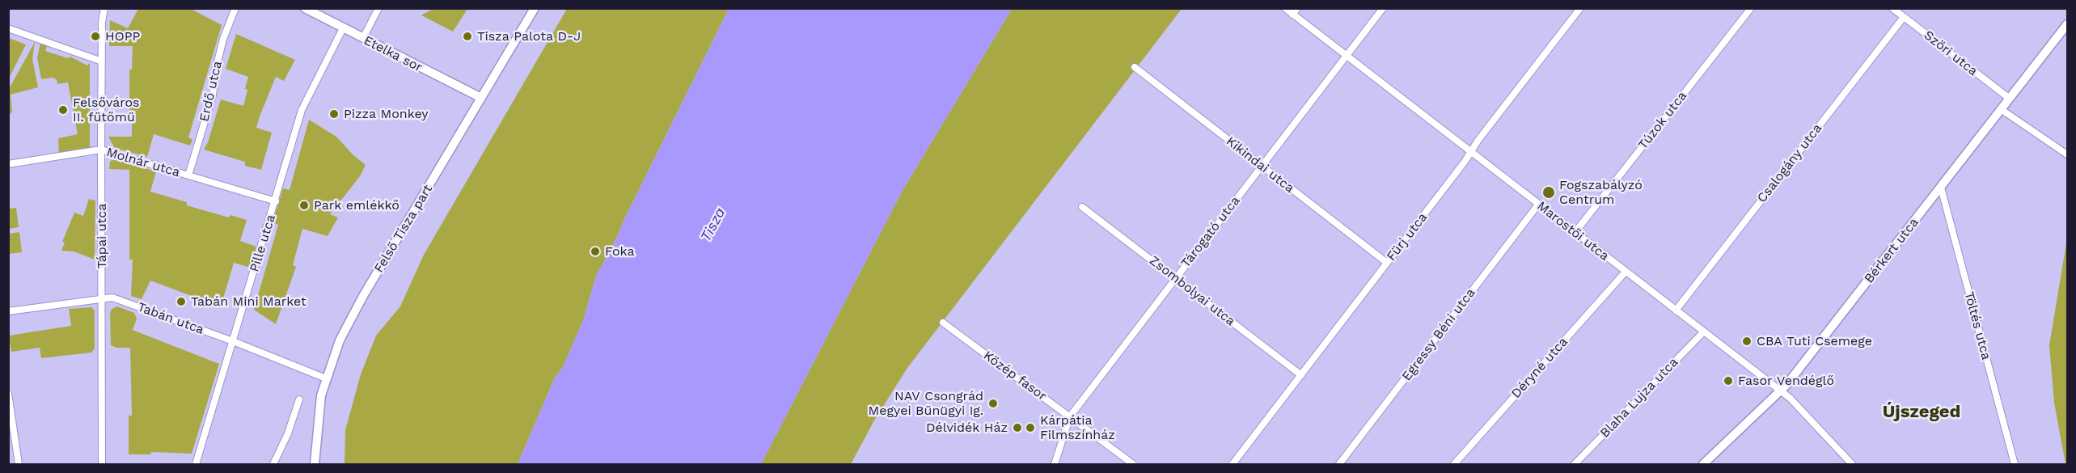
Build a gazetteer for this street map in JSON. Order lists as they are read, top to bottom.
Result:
{
  "streets": {
    "street": [
      "Szöri utca",
      "Etelka sor",
      "Erdő utca",
      "Túzok utca",
      "Molnár utca",
      "Csalogány utca",
      "Kikindai utca",
      "Felső Tisza part",
      "Marostői utca",
      "Tárogató utca",
      "Tápai utca",
      "Fürj utca",
      "Pille utca",
      "Bérkert utca",
      "Zsombolyai utca",
      "Tabán utca",
      "Töltés utca",
      "Egressy Béni utca",
      "Déryné utca",
      "Közép fasor",
      "Blaha Lujza utca"
    ]
  },
  "crossings": [
    ["Szöri utca", "Csalogány utca"],
    ["Szöri utca", "Bérkert utca"],
    ["Etelka sor", "Felső Tisza part"],
    ["Etelka sor", "Pille utca"],
    ["Erdő utca", "Molnár utca"],
    ["Túzok utca", "Marostői utca"],
    ["Molnár utca", "Tápai utca"],
    ["Molnár utca", "Pille utca"],
    ["Csalogány utca", "Marostői utca"],
    ["Kikindai utca", "Tárogató utca"],
    ["Kikindai utca", "Fürj utca"],
    ["Felső Tisza part", "Tabán utca"],
    ["Marostői utca", "Tárogató utca"],
    ["Marostői utca", "Fürj utca"],
    ["Marostői utca", "Bérkert utca"],
    ["Marostői utca", "Egressy Béni utca"],
    ["Marostői utca", "Déryné utca"],
    ["Marostői utca", "Blaha Lujza utca"],
    ["Tárogató utca", "Zsombolyai utca"],
    ["Tárogató utca", "Közép fasor"],
    ["Tápai utca", "Tabán utca"],
    ["Fürj utca", "Zsombolyai utca"],
    ["Pille utca", "Tabán utca"],
    ["Bérkert utca", "Töltés utca"]
  ],
  "districts": ["Újszeged"],
  "water": ["Tisza"],
  "places": [
    "HOPP",
    "Tisza Palota D-J",
    "Felsőváros II. fűtőmű",
    "Pizza Monkey",
    "Fogszabályzó Centrum",
    "Park emlékkő",
    "Foka",
    "Tabán Mini Market",
    "CBA Tuti Csemege",
    "Fasor Vendéglő",
    "NAV Csongrád Megyei Bűnügyi Ig.",
    "Délvidék Ház",
    "Kárpátia Filmszínház"
  ]
}
